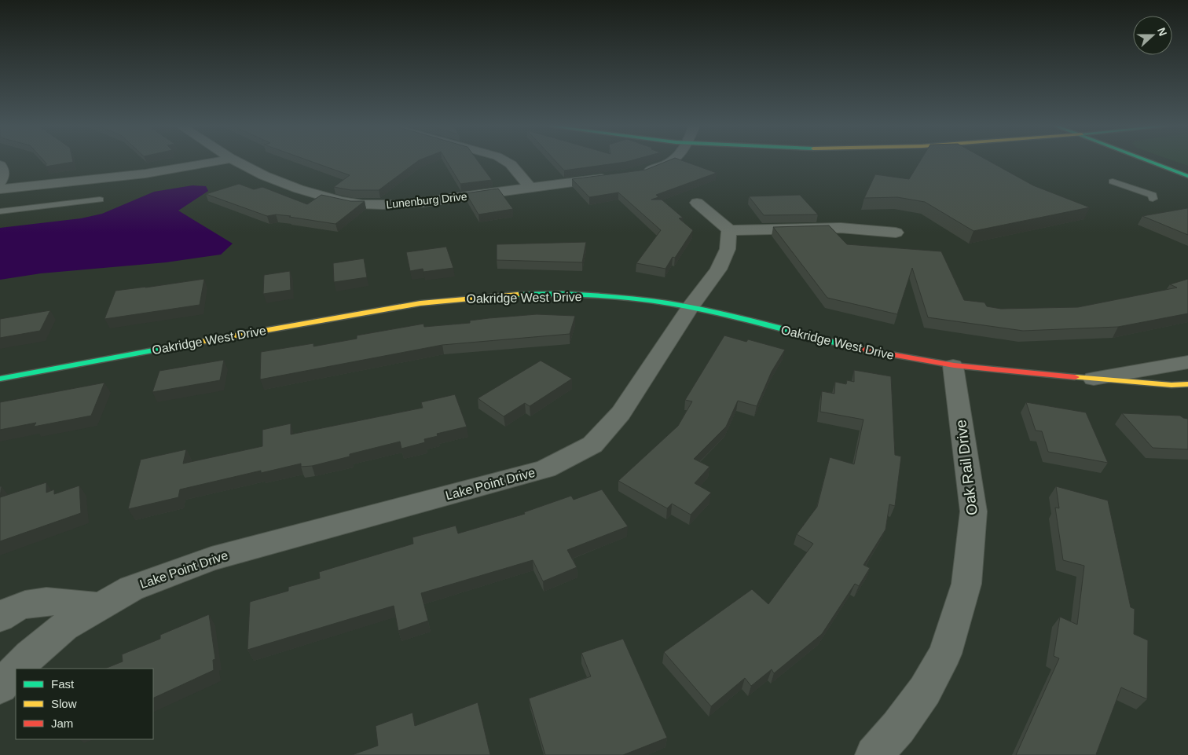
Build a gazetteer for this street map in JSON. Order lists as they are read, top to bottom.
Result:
{
  "streets": {
    "main road": ["Oakridge West Drive"],
    "street": ["Lunenburg Drive", "Oak Rail Drive", "Lake Point Drive"]
  },
  "crossings": [
    ["Oakridge West Drive", "Oak Rail Drive"],
    ["Oakridge West Drive", "Lake Point Drive"]
  ],
  "legend": ["Fast", "Slow", "Jam"],
  "north": "right"
}
